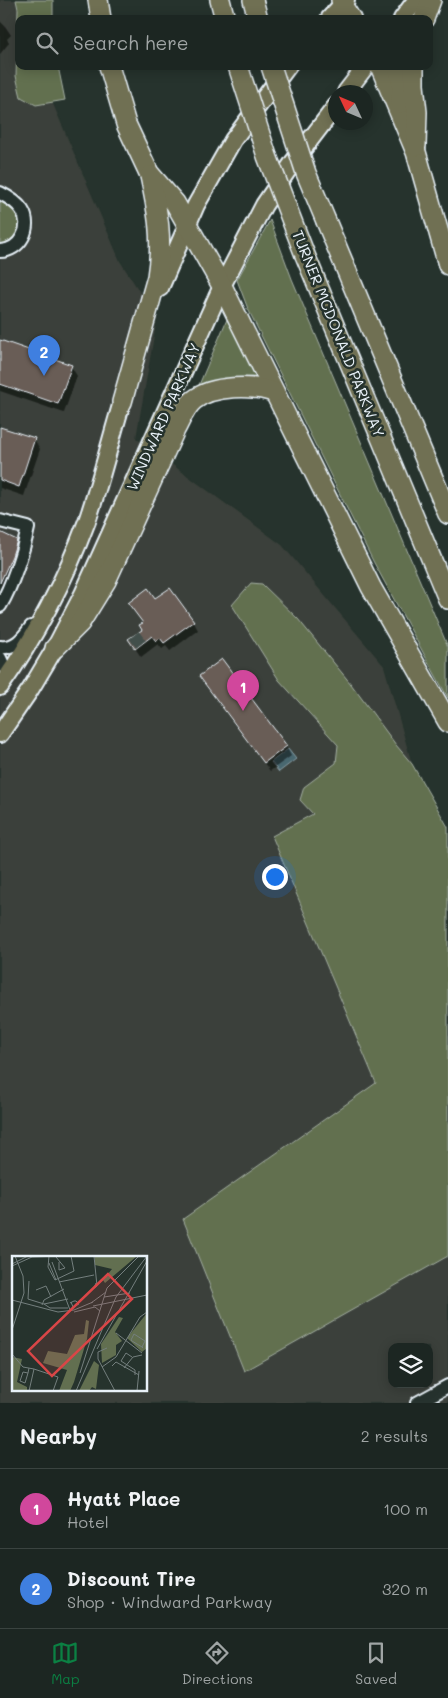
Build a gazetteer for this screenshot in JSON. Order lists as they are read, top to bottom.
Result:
{
  "streets": {
    "highway": ["TURNER MCDONALD PARKWAY"],
    "main road": ["WINDWARD PARKWAY"]
  },
  "north": "top left",
  "page": {
    "search": "Search here",
    "pins": ["2", "1"],
    "heading": ["Nearby", "2 results"],
    "list": [
      {
        "mark": "1",
        "name": "Hyatt Place",
        "note": "Hotel",
        "value": "100 m"
      },
      {
        "mark": "2",
        "name": "Discount Tire",
        "note": "Shop · Windward Parkway",
        "value": "320 m"
      }
    ],
    "nav": ["Map", "Directions", "Saved"]
  }
}
